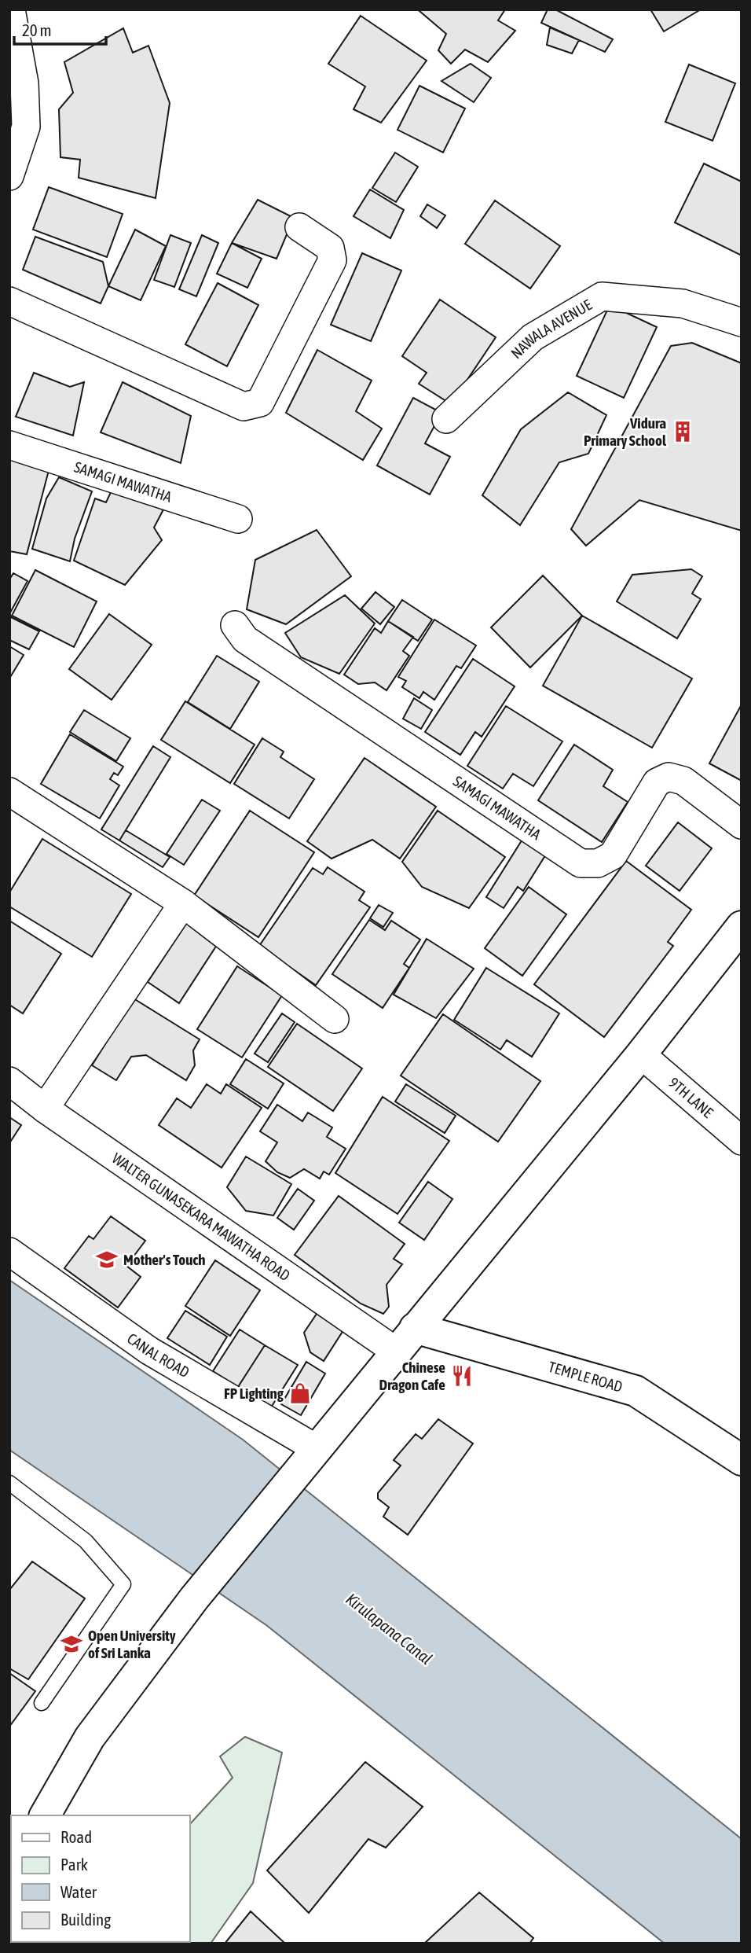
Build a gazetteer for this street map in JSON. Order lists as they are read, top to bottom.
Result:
{
  "streets": {
    "main road": ["TEMPLE ROAD"],
    "street": [
      "NAWALA AVENUE",
      "SAMAGI MAWATHA",
      "9TH LANE",
      "WALTER GUNASEKARA MAWATHA ROAD",
      "CANAL ROAD"
    ]
  },
  "water": ["Kirulapana Canal"],
  "places": {
    "building": ["Vidura Primary School"],
    "school or university": ["Mother's Touch", "Open University of Sri Lanka"],
    "restaurant": ["Chinese Dragon Cafe"],
    "shop": ["FP Lighting"]
  },
  "legend": [
    "Road",
    "Park",
    "Water",
    "Building"
  ],
  "scale_bar": "20 m"
}
